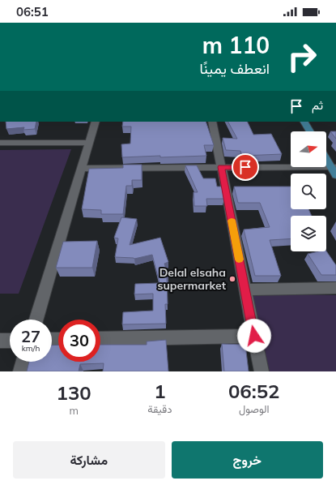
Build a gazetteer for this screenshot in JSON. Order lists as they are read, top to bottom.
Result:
{
  "places": ["Delal elsaha supermarket"],
  "north": "right",
  "page": {
    "status": "06:51",
    "turn": ["110 m", "انعطف يمينًا"],
    "then": "ثم",
    "speed": "27 km/h",
    "limit": "30",
    "eta": [
      "06:52",
      "الوصول",
      "1",
      "دقيقة",
      "130",
      "m"
    ],
    "buttons": ["خروج", "مشاركة"]
  }
}
